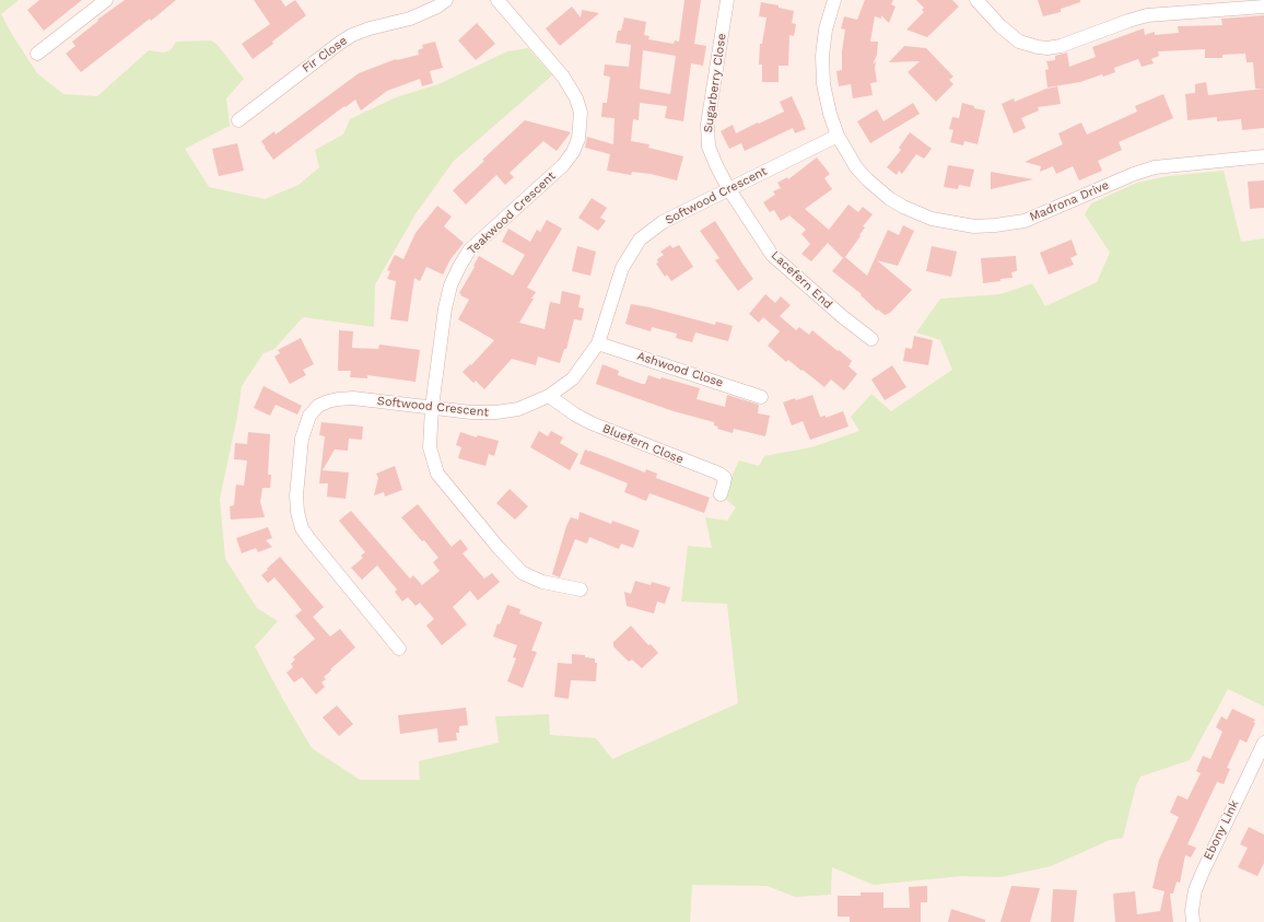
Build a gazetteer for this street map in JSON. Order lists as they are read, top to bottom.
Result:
{
  "streets": {
    "street": [
      "Fir Close",
      "Sugarberry Close",
      "Softwood Crescent",
      "Madrona Drive",
      "Teakwood Crescent",
      "Lacefern End",
      "Ashwood Close",
      "Bluefern Close",
      "Ebony Link"
    ]
  },
  "crossings": [
    ["Sugarberry Close", "Softwood Crescent"],
    ["Sugarberry Close", "Lacefern End"],
    ["Softwood Crescent", "Madrona Drive"],
    ["Softwood Crescent", "Teakwood Crescent"],
    ["Softwood Crescent", "Lacefern End"],
    ["Softwood Crescent", "Ashwood Close"],
    ["Softwood Crescent", "Bluefern Close"]
  ]
}
